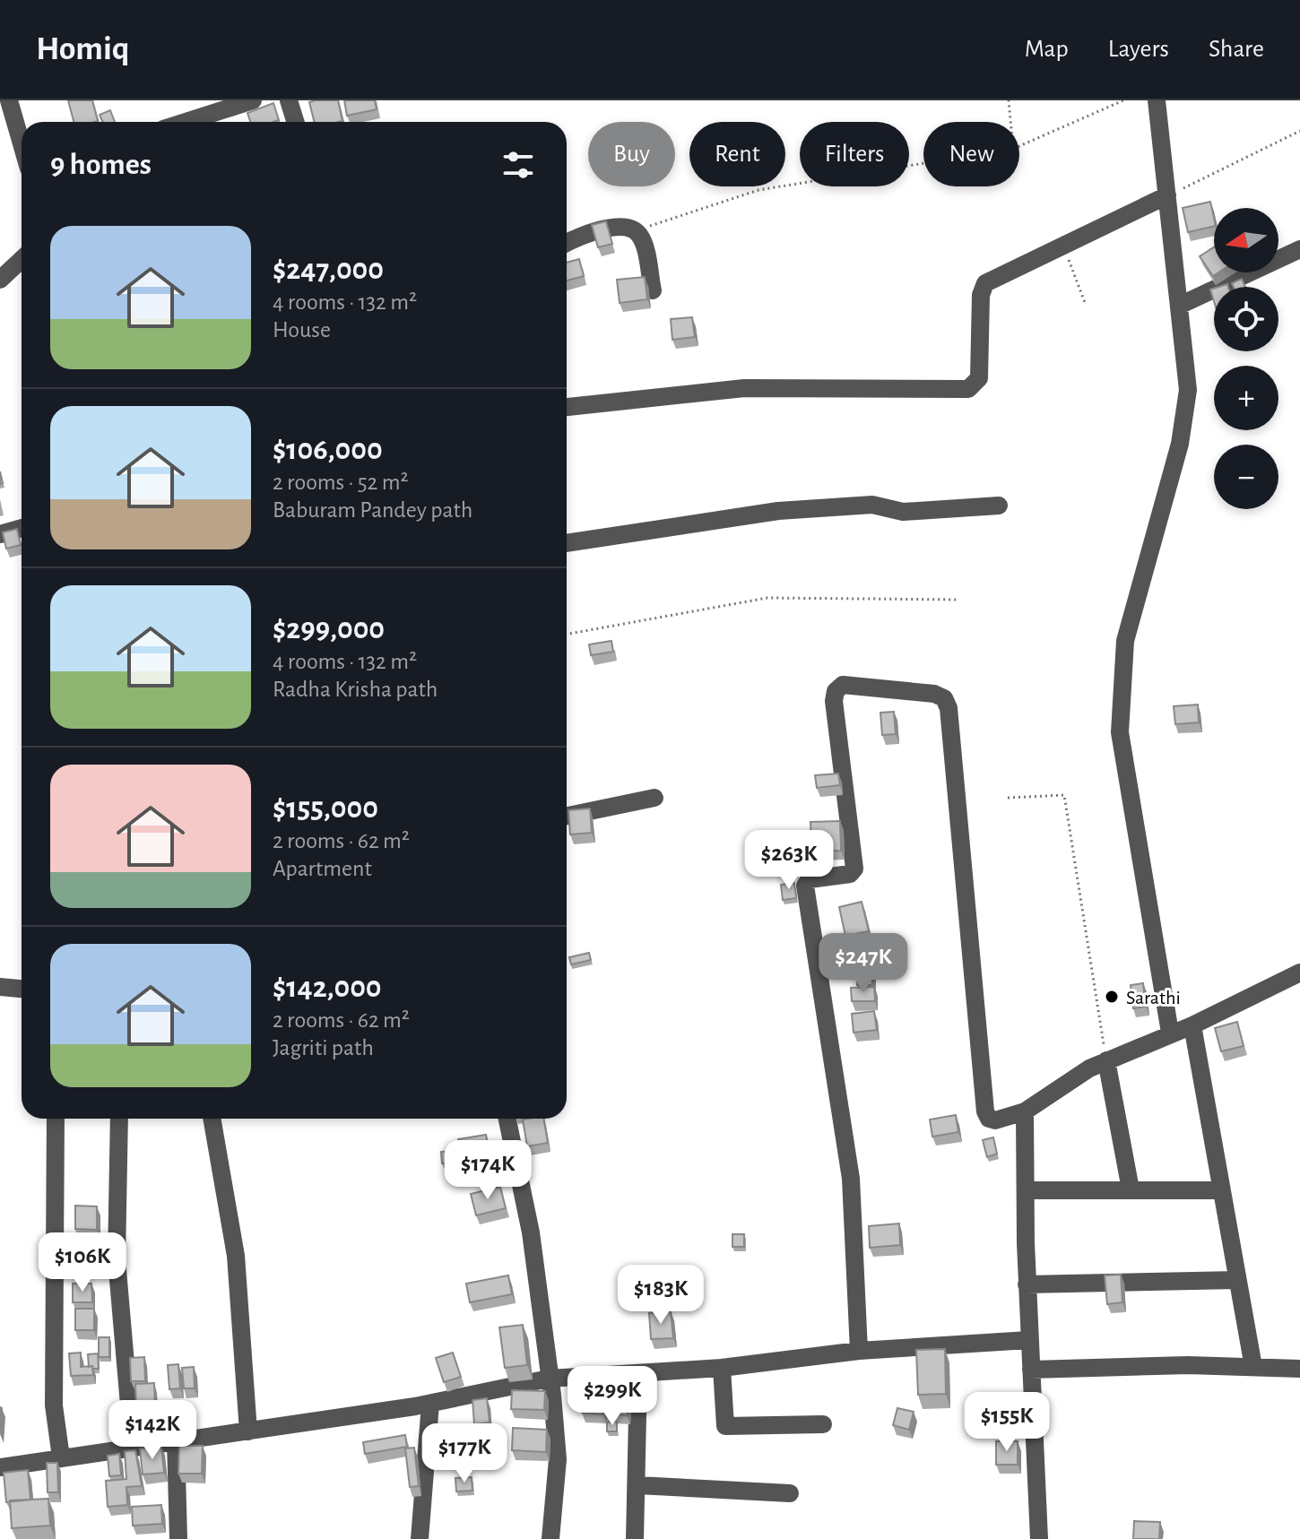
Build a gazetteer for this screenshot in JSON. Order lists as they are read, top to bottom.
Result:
{
  "places": ["Sarathi"],
  "north": "left",
  "page": {
    "header": "Homiq",
    "nav": ["Map", "Layers", "Share"],
    "chip": [
      "Buy",
      "Rent",
      "Filters",
      "New"
    ],
    "heading": "9 homes",
    "map_buttons": ["+", "−"],
    "list": [
      {
        "name": "$247,000",
        "note": "4 rooms · 132 m² · House"
      },
      {
        "name": "$106,000",
        "note": "2 rooms · 52 m² · Baburam Pandey path"
      },
      {
        "name": "$299,000",
        "note": "4 rooms · 132 m² · Radha Krisha path"
      },
      {
        "name": "$155,000",
        "note": "2 rooms · 62 m² · Apartment"
      },
      {
        "name": "$142,000",
        "note": "2 rooms · 62 m² · Jagriti path"
      }
    ],
    "price": [
      "$263K",
      "$247K",
      "$174K",
      "$106K",
      "$183K",
      "$299K",
      "$155K",
      "$142K",
      "$177K"
    ]
  }
}
